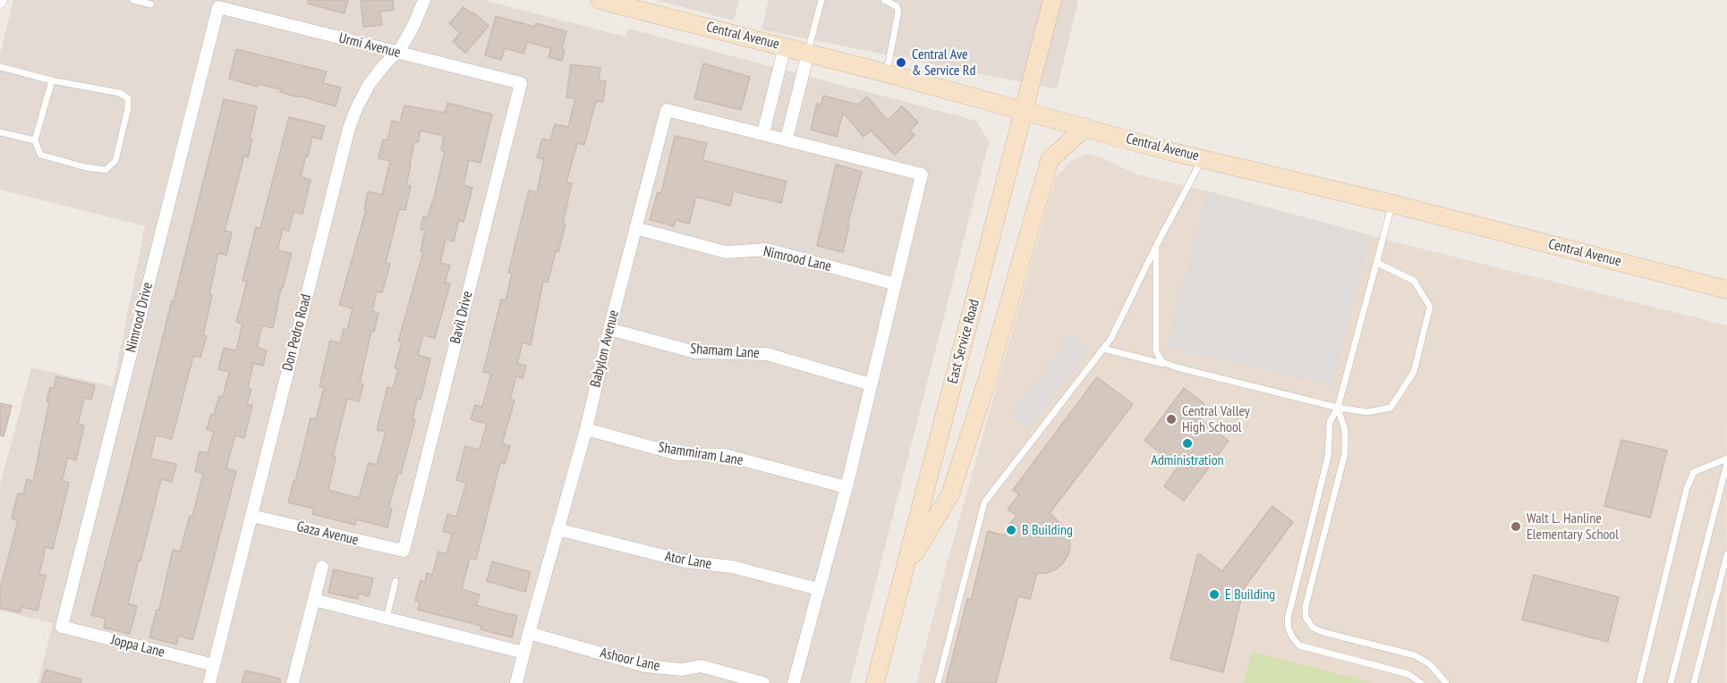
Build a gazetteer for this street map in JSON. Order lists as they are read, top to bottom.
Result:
{
  "streets": {
    "street": [
      "Central Avenue",
      "Urmi Avenue",
      "Nimrood Lane",
      "Nimrood Drive",
      "Bavil Drive",
      "Don Pedro Road",
      "East Service Road",
      "Babylon Avenue",
      "Shamam Lane",
      "Shammiram Lane",
      "Gaza Avenue",
      "Ator Lane",
      "Joppa Lane",
      "Ashoor Lane"
    ]
  },
  "crossings": [
    ["Central Avenue", "East Service Road"],
    ["Urmi Avenue", "Nimrood Drive"],
    ["Urmi Avenue", "Bavil Drive"],
    ["Urmi Avenue", "Don Pedro Road"],
    ["Nimrood Lane", "Babylon Avenue"],
    ["Nimrood Drive", "Joppa Lane"],
    ["Bavil Drive", "Gaza Avenue"],
    ["Don Pedro Road", "Gaza Avenue"],
    ["Don Pedro Road", "Joppa Lane"],
    ["Babylon Avenue", "Shamam Lane"],
    ["Babylon Avenue", "Shammiram Lane"],
    ["Babylon Avenue", "Ator Lane"],
    ["Babylon Avenue", "Ashoor Lane"]
  ],
  "places": [
    "Central Ave & Service Rd",
    "Central Valley High School",
    "Administration",
    "Walt L. Hanline Elementary School",
    "B Building",
    "E Building"
  ]
}
